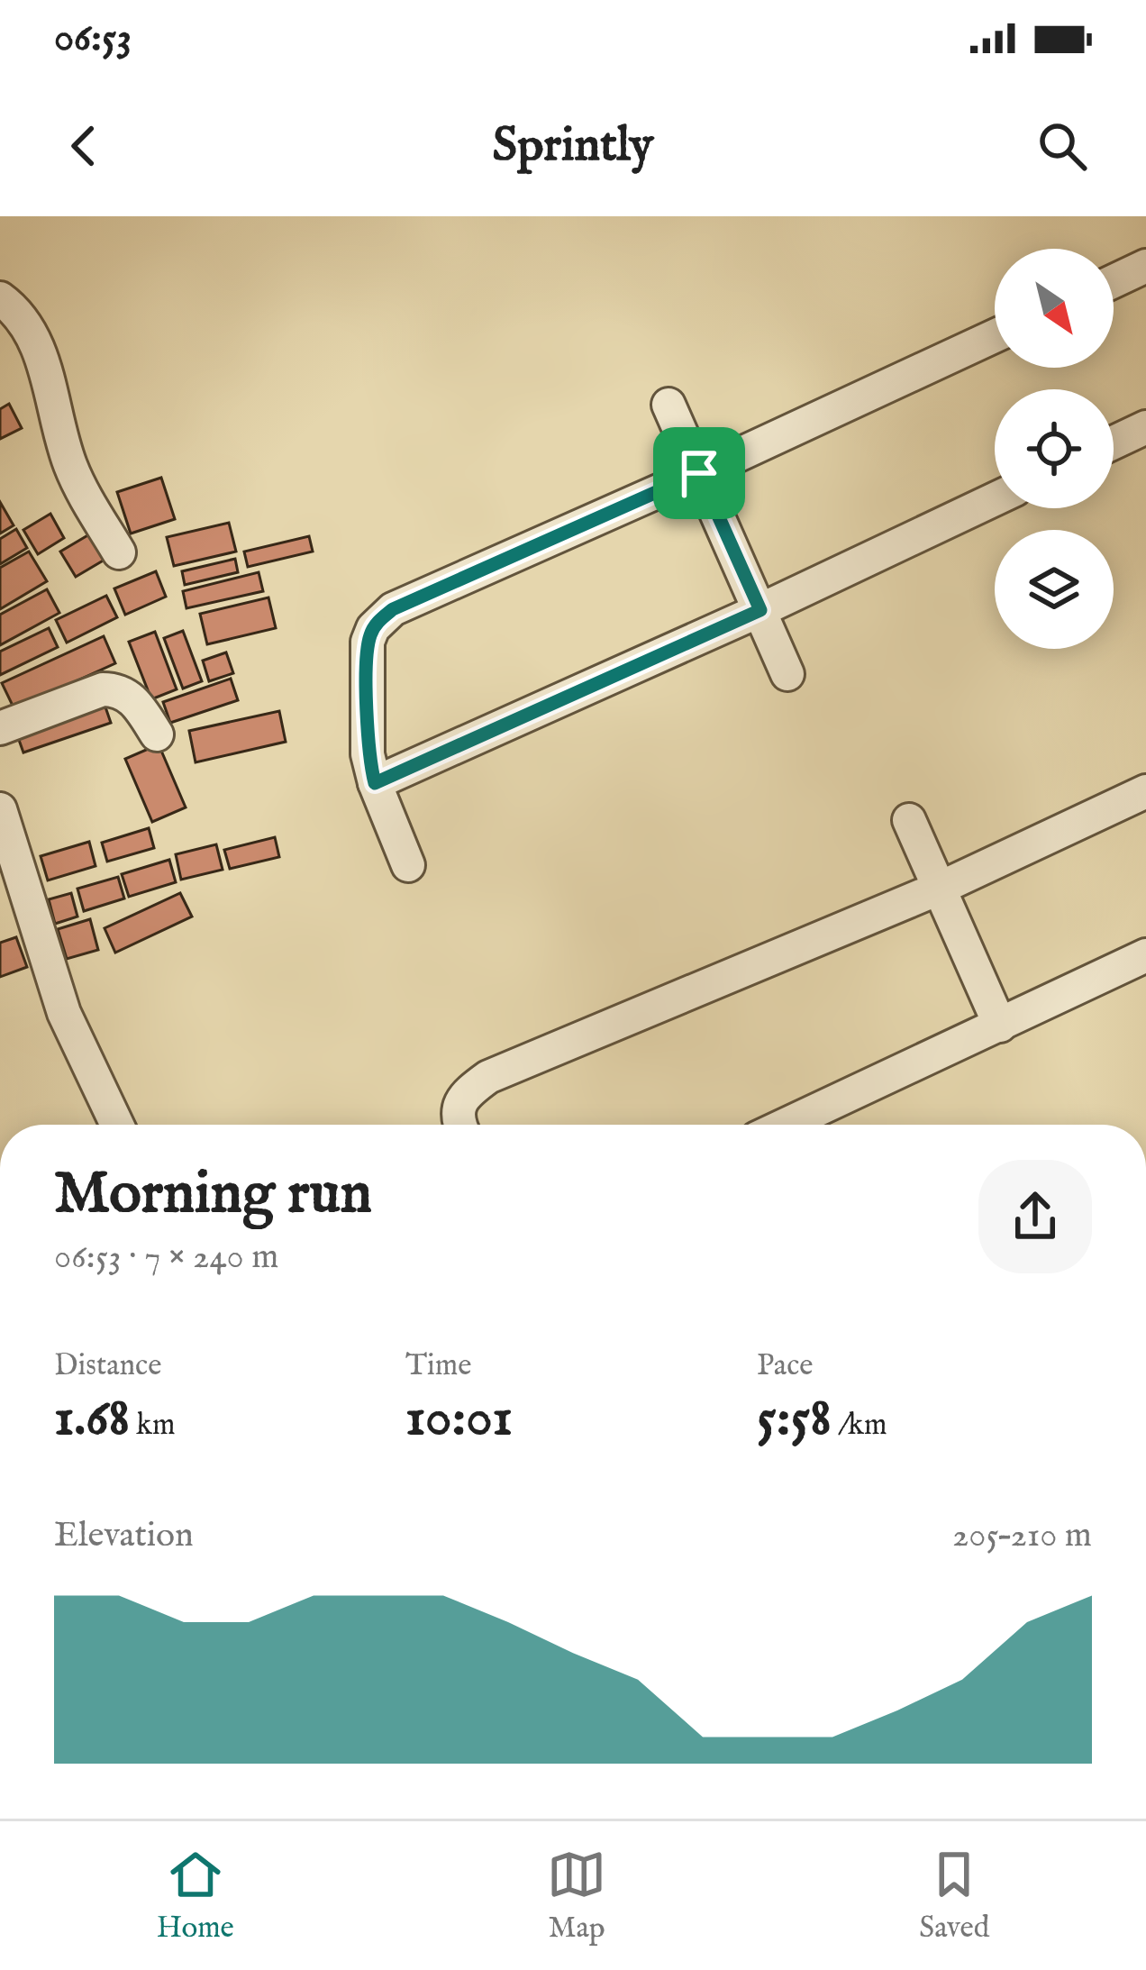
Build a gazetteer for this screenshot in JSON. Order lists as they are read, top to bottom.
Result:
{
  "north": "bottom right",
  "page": {
    "status": "06:53",
    "header": "Sprintly",
    "heading": ["Morning run", "06:53 · 7 × 240 m"],
    "stats": [
      ["Distance", "1.68 km"],
      ["Time", "10:01"],
      ["Pace", "5:58 /km"]
    ],
    "chart": ["Elevation", "205–210 m"],
    "tabs": ["Home", "Map", "Saved"]
  }
}
